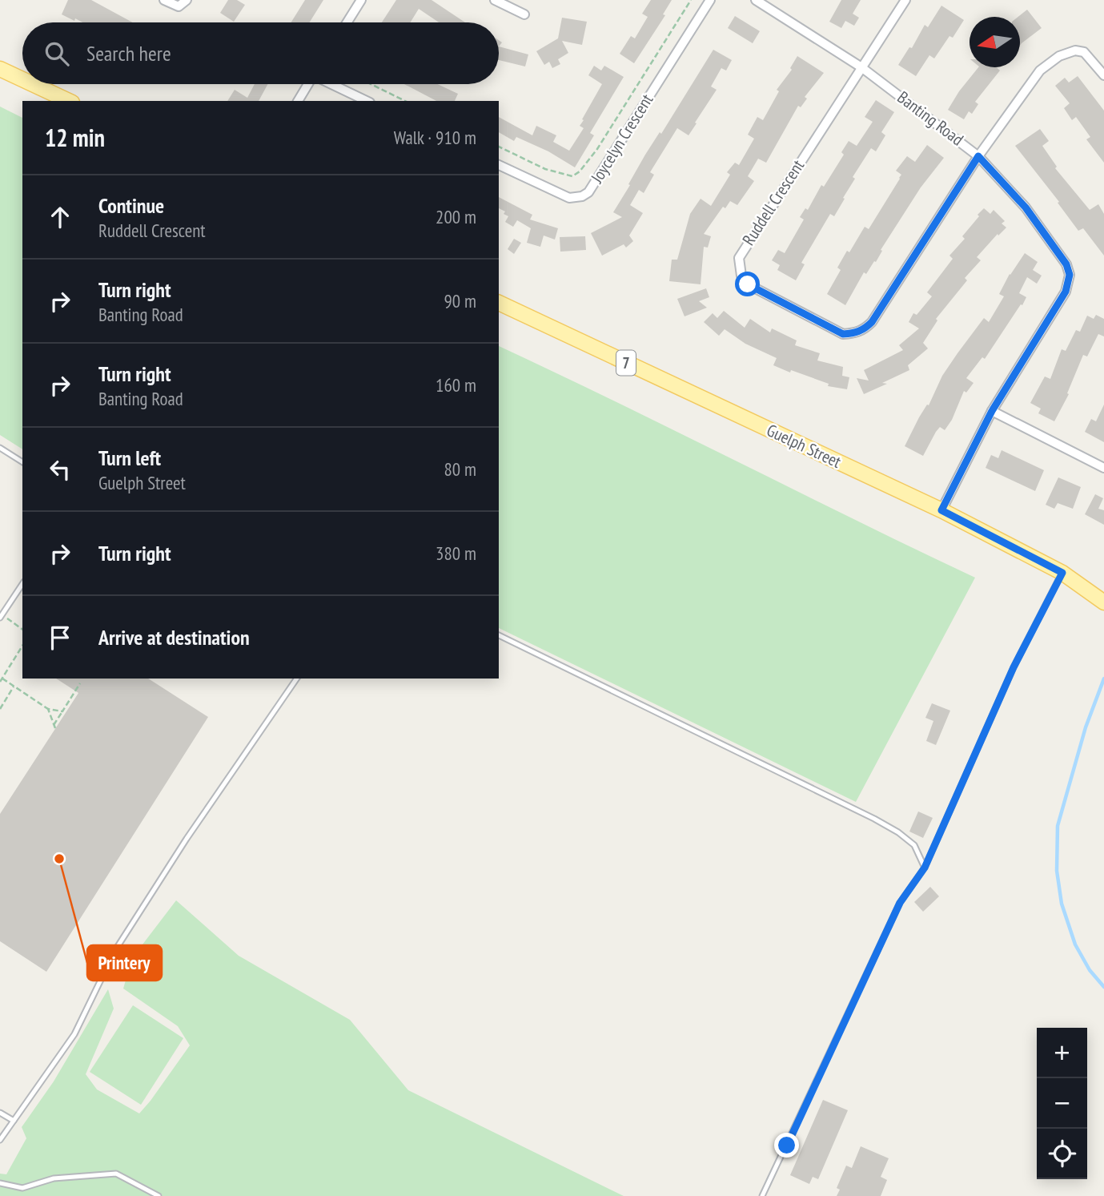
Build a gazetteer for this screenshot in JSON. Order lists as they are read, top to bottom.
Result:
{
  "streets": {
    "main road": ["7", "Guelph Street"],
    "street": ["Banting Road", "Joycelyn Crescent", "Ruddell Crescent"]
  },
  "crossings": [
    ["Banting Road", "Ruddell Crescent"],
    ["Banting Road", "Guelph Street"]
  ],
  "places": ["Printery"],
  "north": "left",
  "page": {
    "search": "Search here",
    "heading": ["12 min", "Walk · 910 m"],
    "list": [
      ["Continue", "Ruddell Crescent", "200 m"],
      ["Turn right", "Banting Road", "90 m"],
      ["Turn right", "Banting Road", "160 m"],
      ["Turn left", "Guelph Street", "80 m"],
      ["Turn right", "380 m"],
      "Arrive at destination"
    ],
    "map_buttons": ["+", "−"]
  }
}
